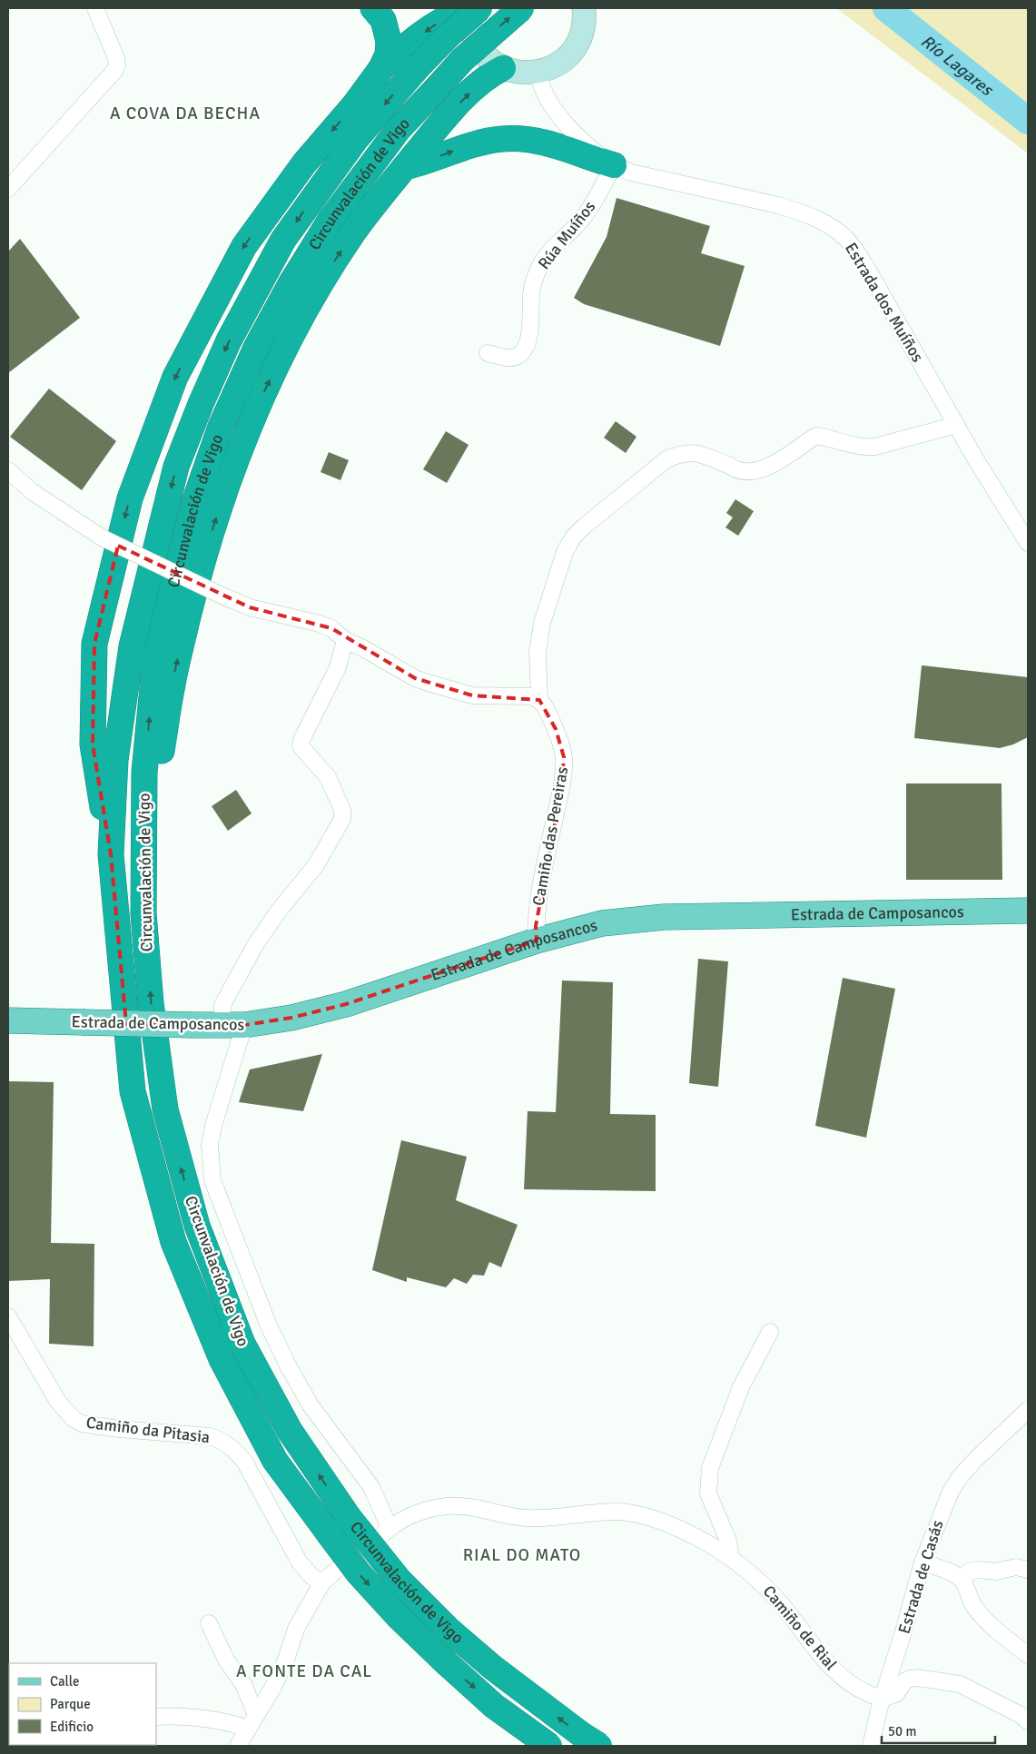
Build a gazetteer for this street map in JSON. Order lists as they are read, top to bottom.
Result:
{
  "streets": {
    "highway": ["Circunvalación de Vigo"],
    "main road": ["Estrada de Camposancos"],
    "street": [
      "Rúa Muíños",
      "Estrada dos Muíños",
      "Camiño das Pereiras",
      "Camiño da Pitasia",
      "Estrada de Casás",
      "Camiño de Rial"
    ]
  },
  "crossings": [
    ["Rúa Muíños", "Estrada dos Muíños"],
    ["Camiño das Pereiras", "Estrada de Camposancos"],
    ["Estrada de Camposancos", "Camiño de Rial"],
    ["Estrada de Casás", "Camiño de Rial"]
  ],
  "districts": ["A COVA DA BECHA", "RIAL DO MATO", "A FONTE DA CAL"],
  "water": ["Río Lagares"],
  "legend": ["Calle", "Parque", "Edificio"],
  "scale_bar": "50 m"
}
